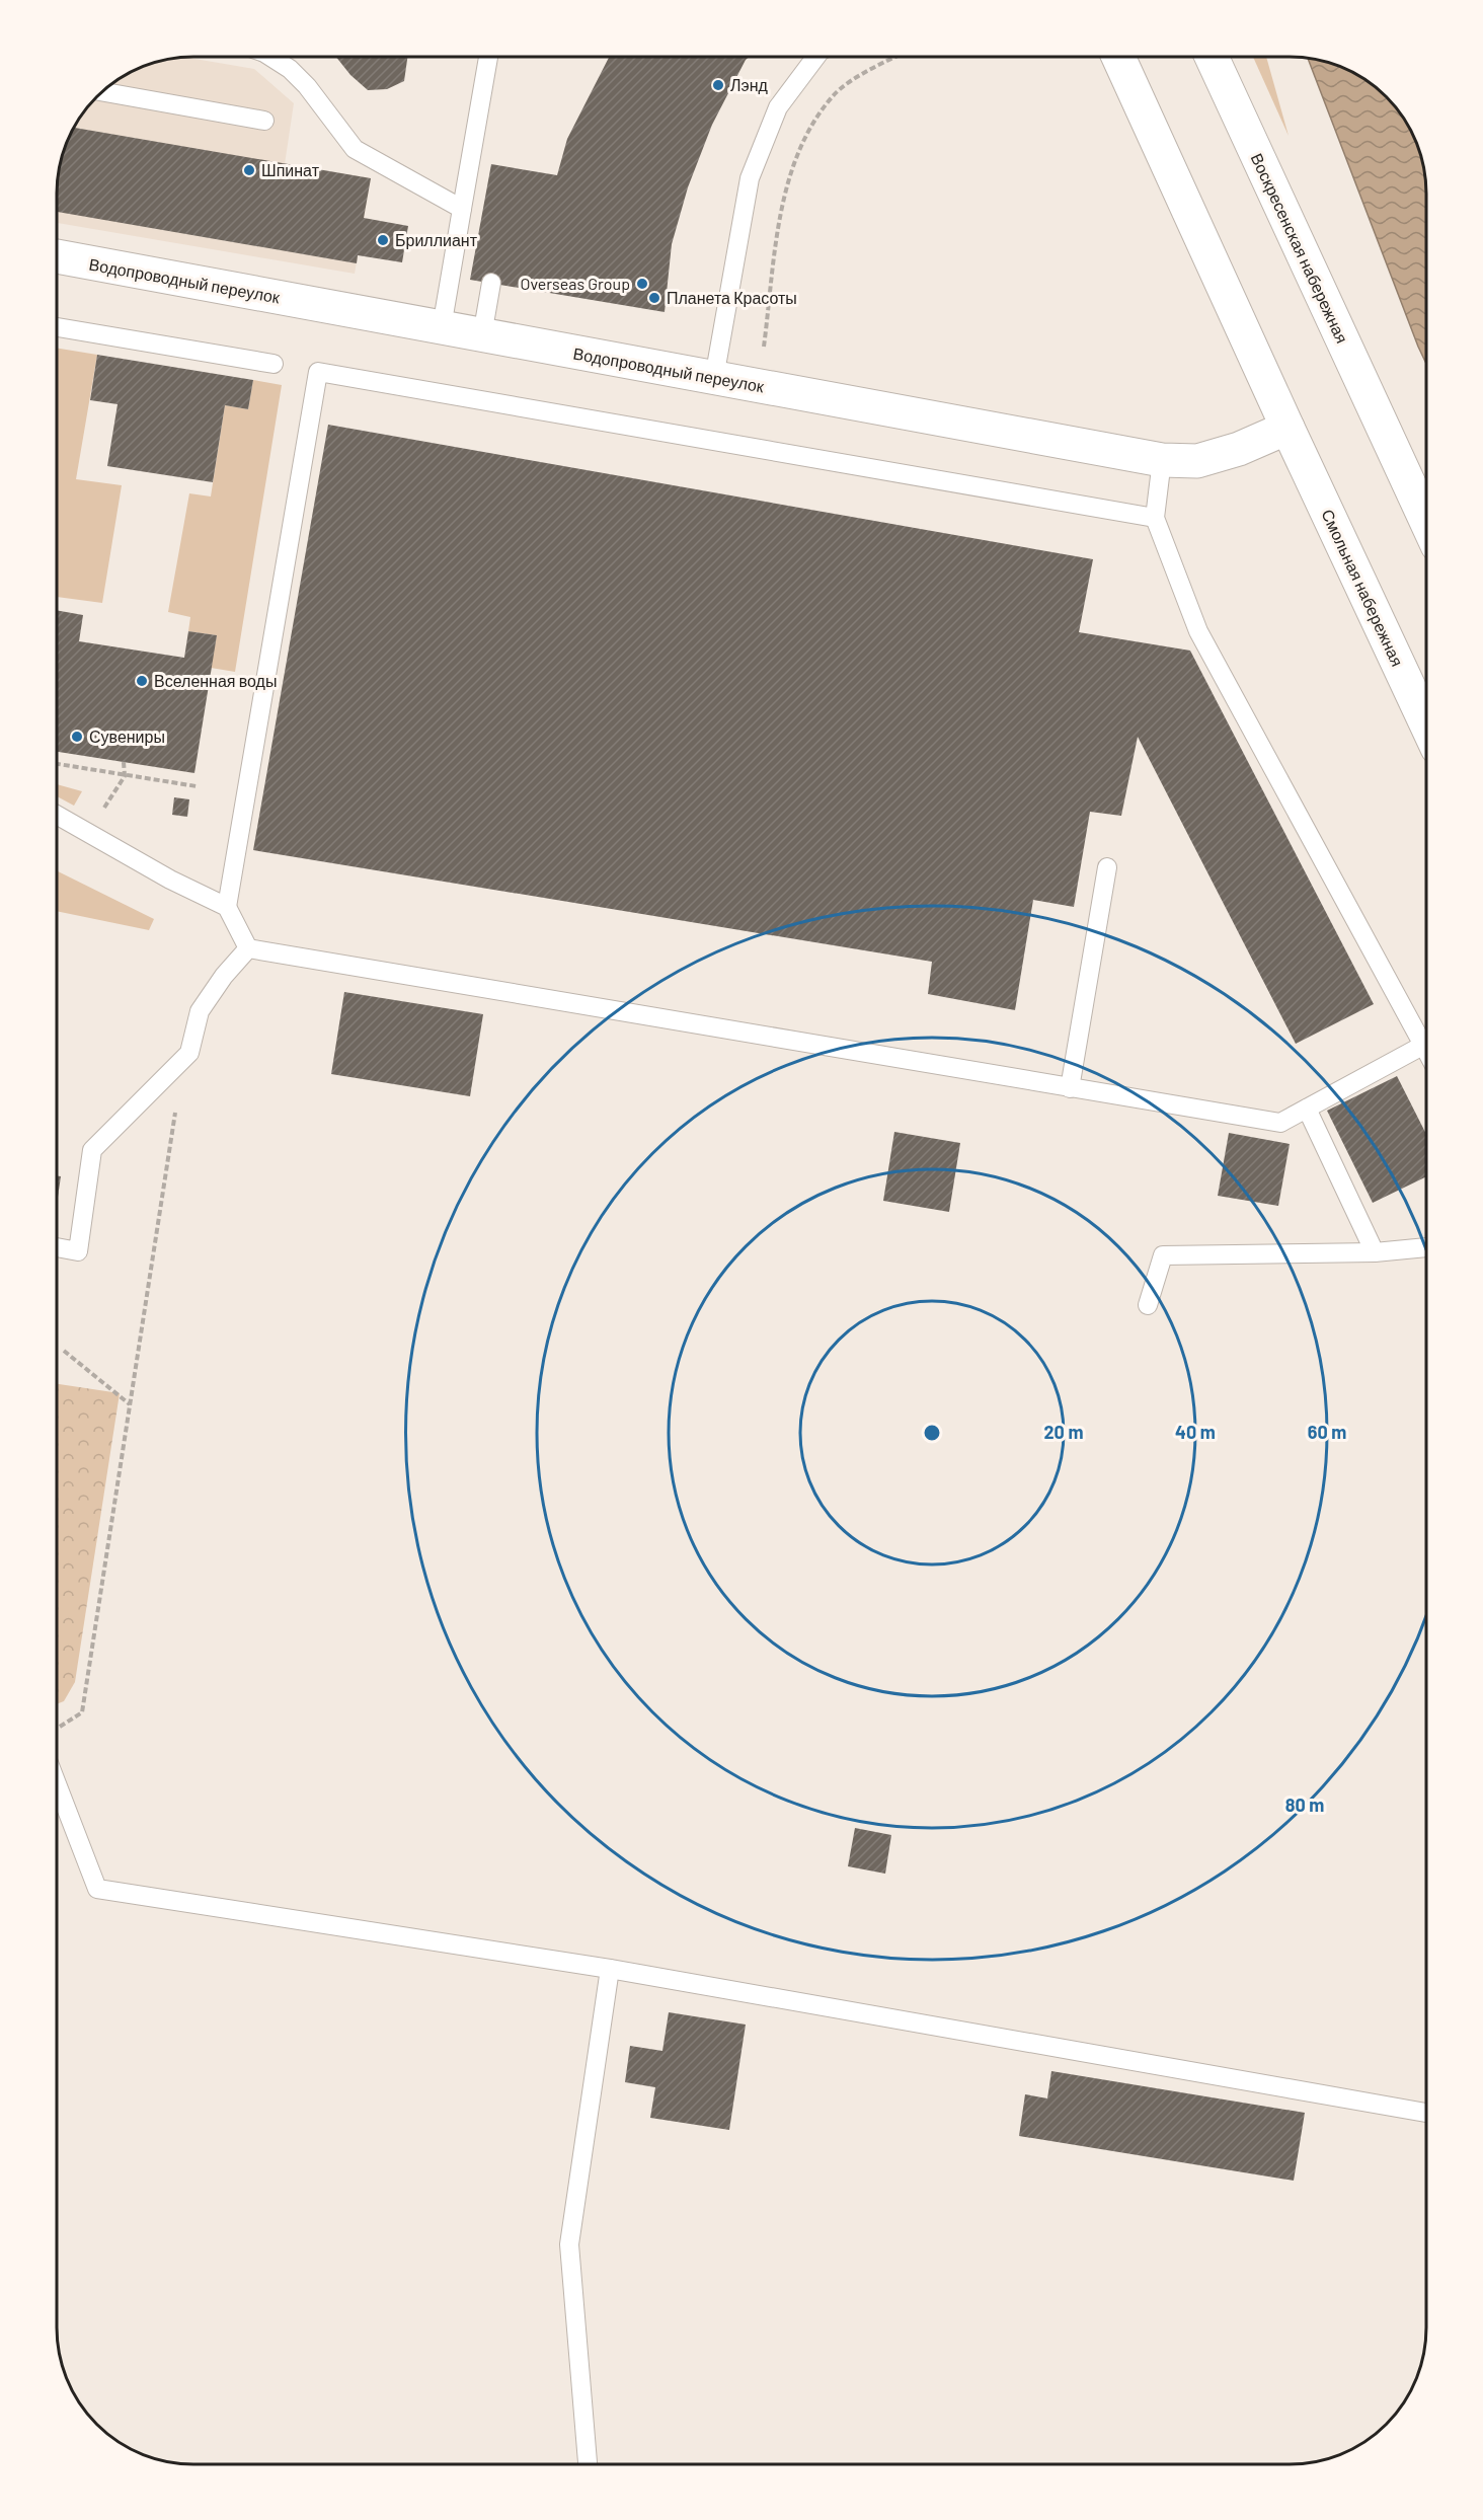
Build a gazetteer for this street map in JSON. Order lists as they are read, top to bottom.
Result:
{
  "streets": {
    "main road": ["Воскресенская набережная", "Водопроводный переулок", "Смольная набережная"]
  },
  "crossings": [
    ["Водопроводный переулок", "Смольная набережная"]
  ],
  "places": [
    "Лэнд",
    "Шпинат",
    "Бриллиант",
    "Overseas Group",
    "Планета Красоты",
    "Вселенная воды",
    "Сувениры"
  ],
  "rings": [
    "20 m",
    "40 m",
    "60 m",
    "80 m"
  ]
}
